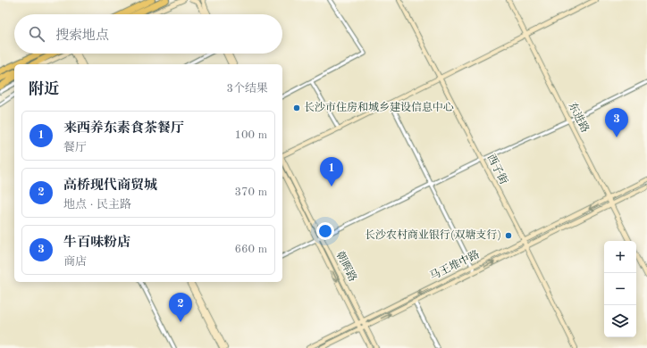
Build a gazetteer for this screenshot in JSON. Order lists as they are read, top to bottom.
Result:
{
  "streets": {
    "street": [
      "东进路",
      "西子街",
      "马王堆中路",
      "朝晖路"
    ]
  },
  "crossings": [
    ["东进路", "马王堆中路"],
    ["西子街", "马王堆中路"],
    ["马王堆中路", "朝晖路"]
  ],
  "places": ["长沙市住房和城乡建设信息中心", "长沙农村商业银行(双塘支行)"],
  "page": {
    "search": "搜索地点",
    "heading": ["附近", "3个结果"],
    "pins": ["3", "1", "2"],
    "list": [
      {
        "mark": "1",
        "name": "来西养东素食茶餐厅",
        "note": "餐厅",
        "value": "100 m"
      },
      {
        "mark": "2",
        "name": "高桥现代商贸城",
        "note": "地点 · 民主路",
        "value": "370 m"
      },
      {
        "mark": "3",
        "name": "牛百味粉店",
        "note": "商店",
        "value": "660 m"
      }
    ],
    "map_buttons": ["+", "−"]
  }
}
